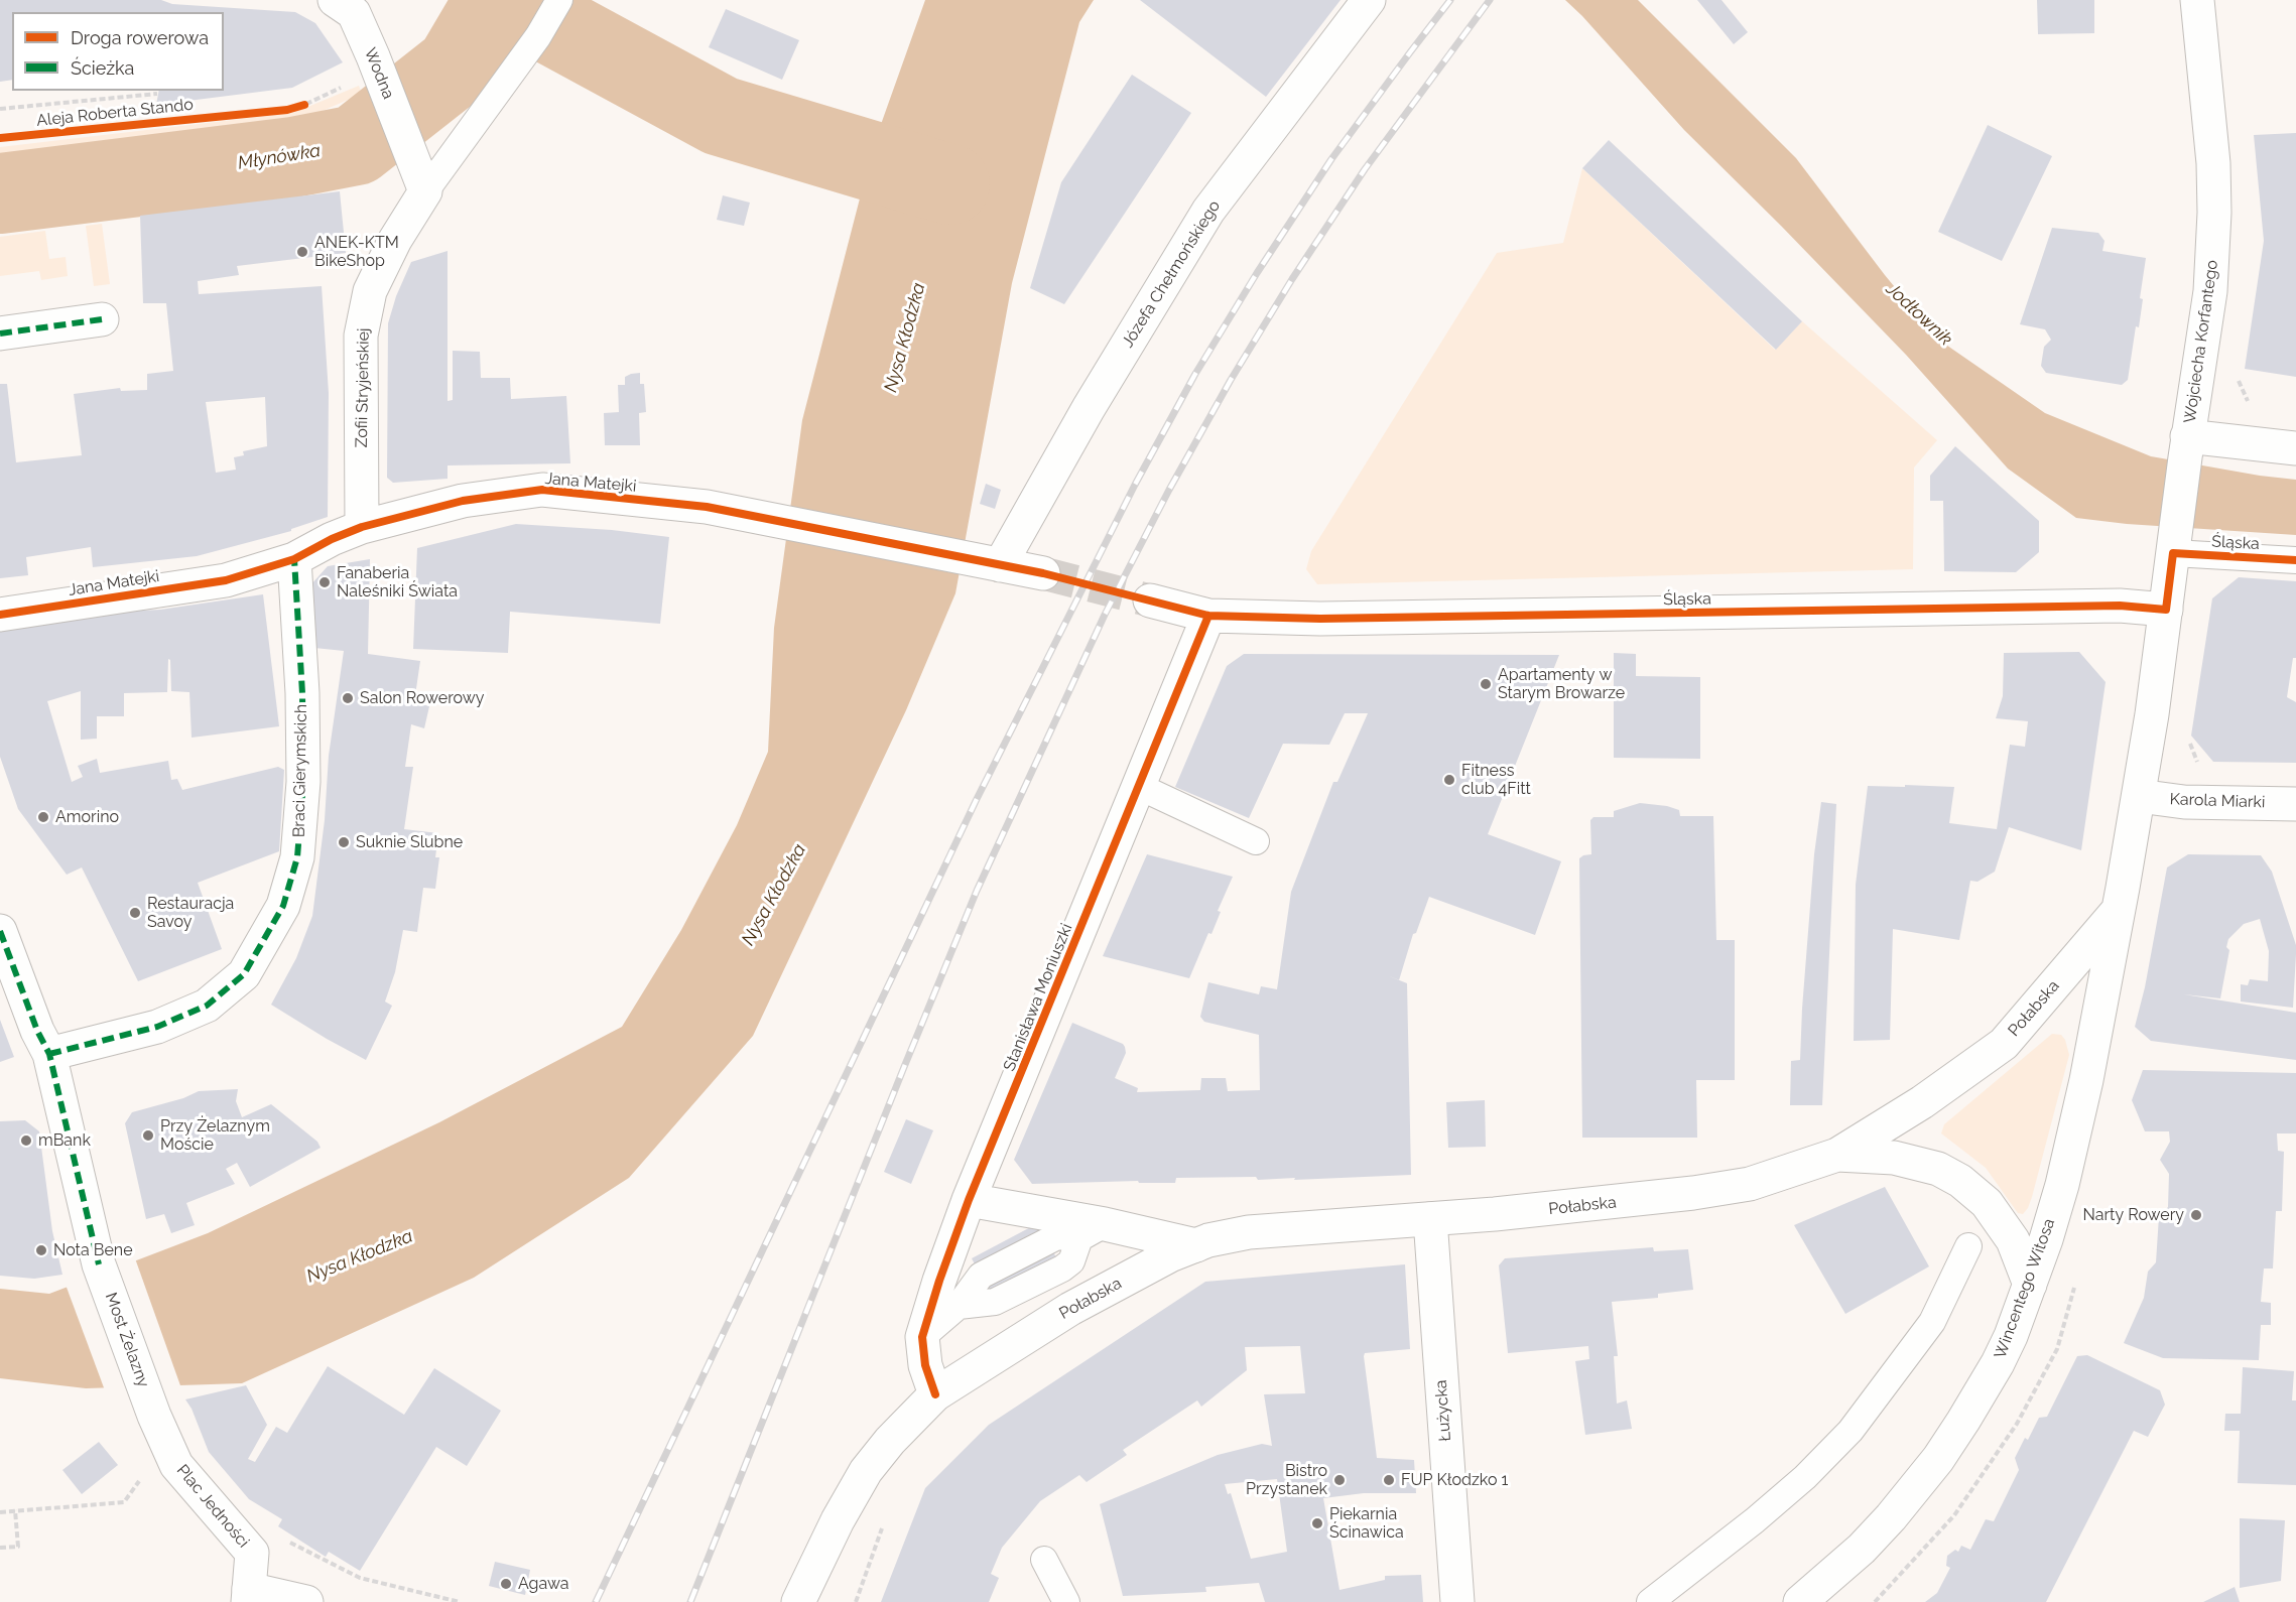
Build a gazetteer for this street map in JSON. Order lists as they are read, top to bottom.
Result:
{
  "streets": {
    "street": [
      "Wodna",
      "Józefa Chełmońskiego",
      "Wojciecha Korfantego",
      "Zofii Stryjeńskiej",
      "Jana Matejki",
      "Śląska",
      "Braci Gierymskich",
      "Karola Miarki",
      "Stanisława Moniuszki",
      "Połabska",
      "Wincentego Witosa",
      "Most Żelazny",
      "Łużycka",
      "Plac Jedności"
    ],
    "cycle path": ["Aleja Roberta Stando"]
  },
  "crossings": [
    ["Wodna", "Zofii Stryjeńskiej"],
    ["Józefa Chełmońskiego", "Jana Matejki"],
    ["Wojciecha Korfantego", "Śląska"],
    ["Zofii Stryjeńskiej", "Jana Matejki"],
    ["Jana Matejki", "Braci Gierymskich"],
    ["Śląska", "Stanisława Moniuszki"],
    ["Braci Gierymskich", "Most Żelazny"],
    ["Stanisława Moniuszki", "Połabska"],
    ["Połabska", "Wincentego Witosa"],
    ["Połabska", "Łużycka"],
    ["Most Żelazny", "Plac Jedności"]
  ],
  "water": ["Młynówka", "Jodłownik", "Nysa Kłodzka"],
  "places": [
    "ANEK-KTM BikeShop",
    "Fanaberia Naleśniki Świata",
    "Apartamenty w Starym Browarze",
    "Salon Rowerowy",
    "Fitness club 4Fitt",
    "Amorino",
    "Suknie Slubne",
    "Restauracja Savoy",
    "Przy Żelaznym Moście",
    "mBank",
    "Narty Rowery",
    "Nota Bene",
    "Bistro Przystanek",
    "FUP Kłodzko 1",
    "Piekarnia Ścinawica",
    "Agawa"
  ],
  "legend": ["Droga rowerowa", "Ścieżka"]
}
